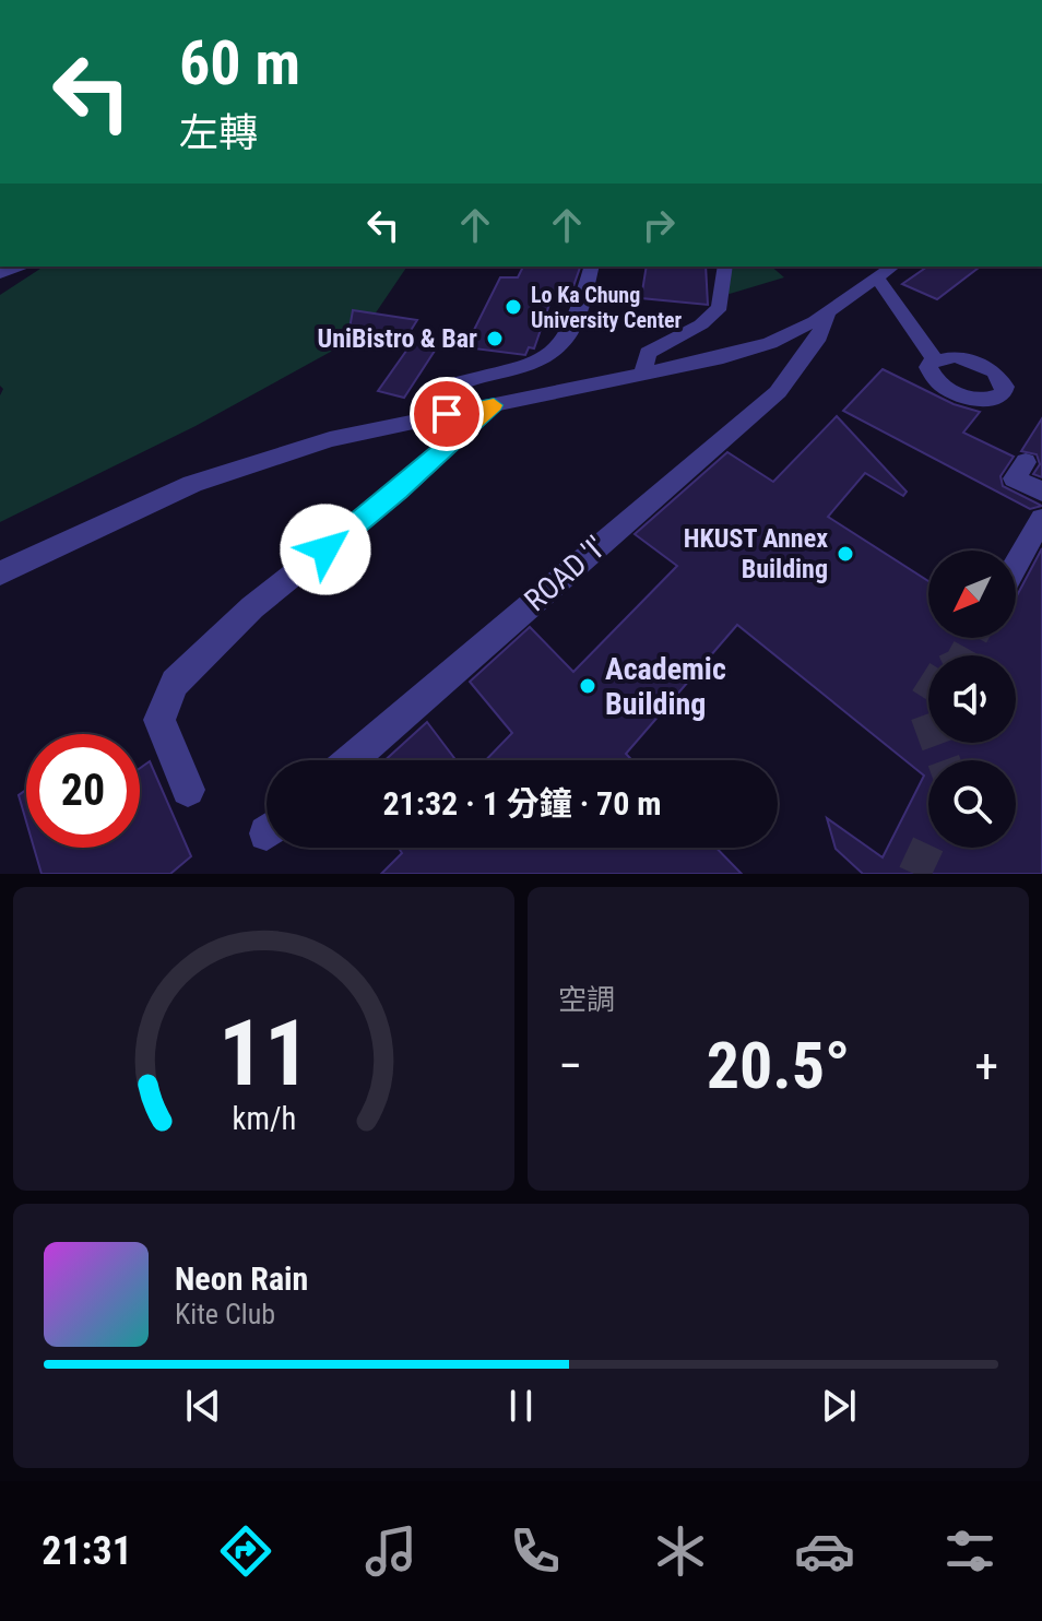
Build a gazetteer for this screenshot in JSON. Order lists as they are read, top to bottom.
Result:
{
  "streets": {
    "street": ["ROAD 'I'"]
  },
  "places": [
    "Lo Ka Chung University Center",
    "UniBistro & Bar",
    "HKUST Annex Building",
    "Academic Building"
  ],
  "north": "bottom left",
  "page": {
    "turn": ["60 m", "左轉"],
    "limit": "20",
    "trip": "21:32 · 1 分鐘 · 70 m",
    "tile": "空調",
    "heat": ["−", "20.5°", "+"],
    "song": ["Neon Rain", "Kite Club"],
    "tabs": "21:31",
    "gauge": ["11", "km/h"]
  }
}
